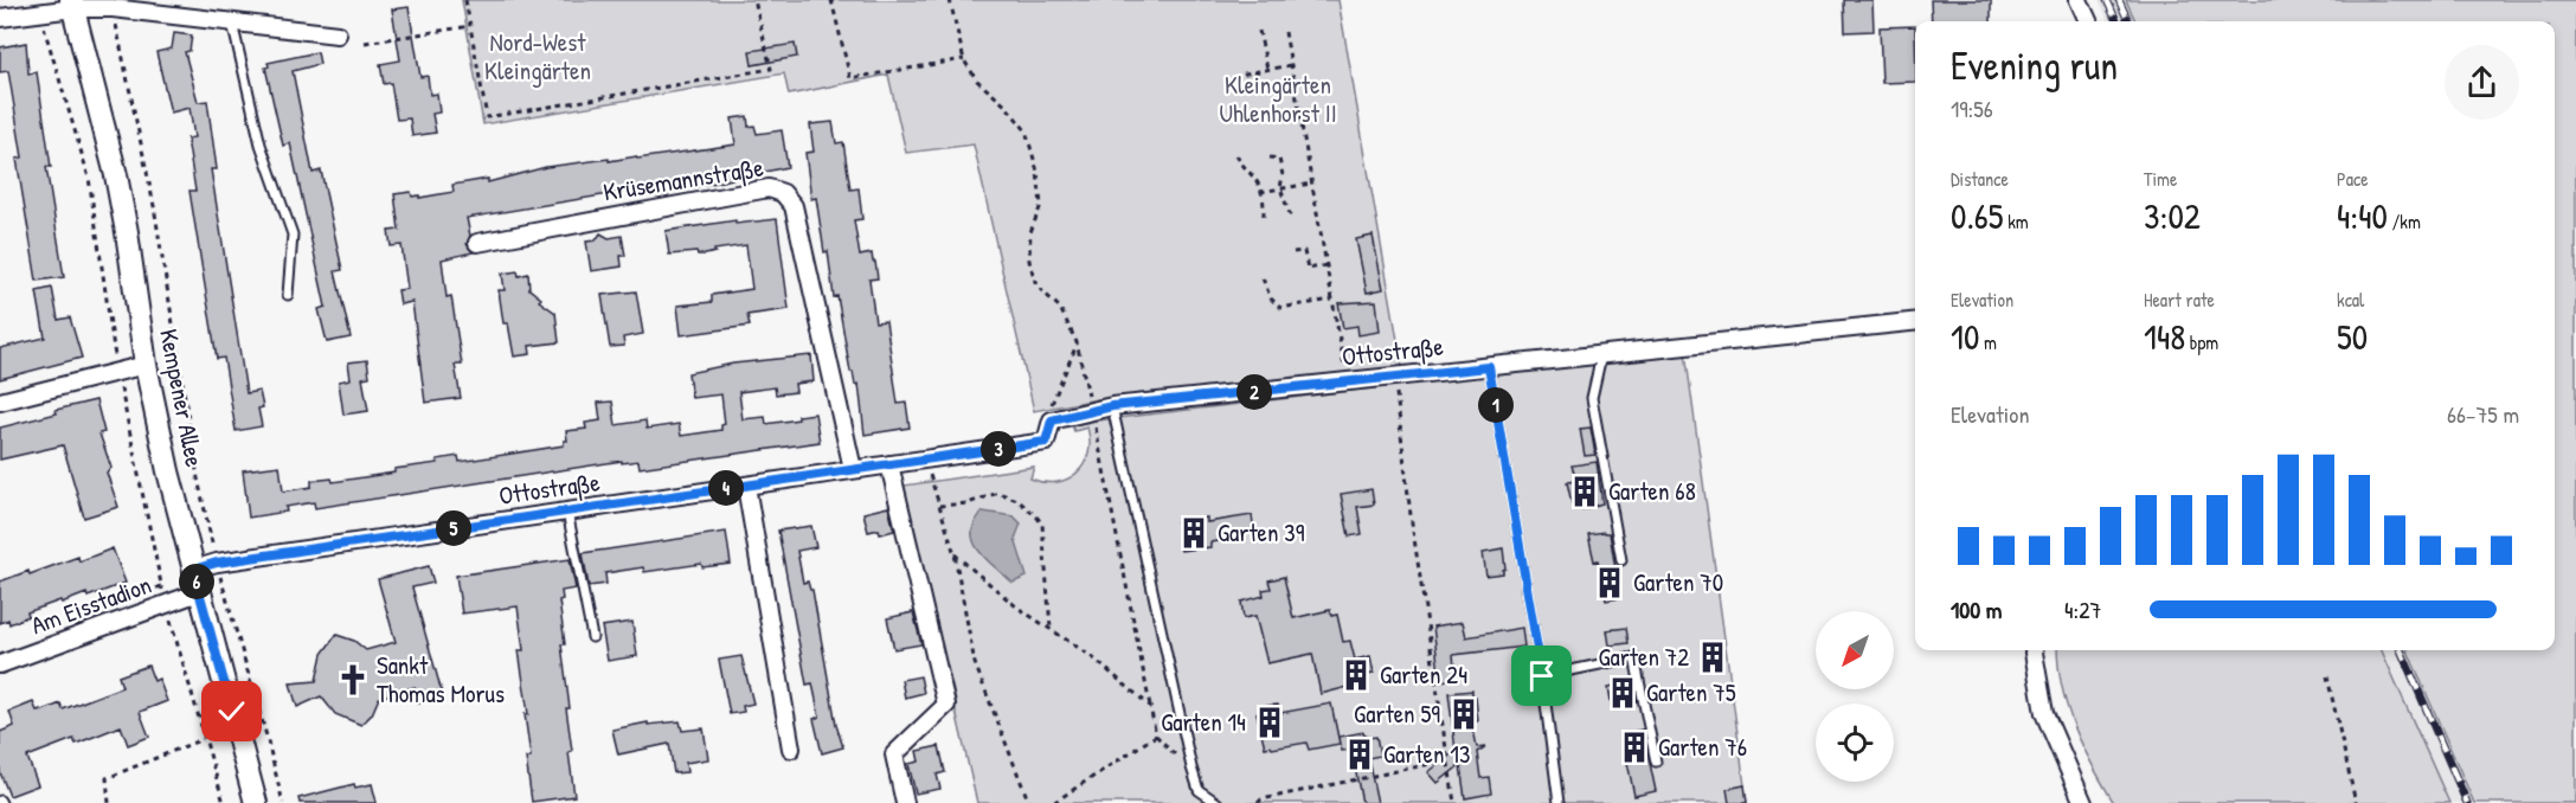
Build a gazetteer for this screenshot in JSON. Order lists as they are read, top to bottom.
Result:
{
  "streets": {
    "street": [
      "Krüsemannstraße",
      "Ottostraße",
      "Kempener Allee",
      "Am Eisstadion"
    ]
  },
  "crossings": [
    ["Krüsemannstraße", "Ottostraße"],
    ["Ottostraße", "Kempener Allee"],
    ["Kempener Allee", "Am Eisstadion"]
  ],
  "parks": ["Nord-West Kleingärten", "Kleingärten Uhlenhorst II"],
  "places": {
    "building": [
      "Garten 68",
      "Garten 39",
      "Garten 70",
      "Garten 72",
      "Garten 24",
      "Garten 75",
      "Garten 59",
      "Garten 14",
      "Garten 76",
      "Garten 13"
    ],
    "church": ["Sankt Thomas Morus"]
  },
  "north": "bottom left",
  "page": {
    "heading": ["Evening run", "19:56"],
    "stats": [
      ["Distance", "0.65 km"],
      ["Time", "3:02"],
      ["Pace", "4:40 /km"],
      ["Elevation", "10 m"],
      ["Heart rate", "148 bpm"],
      ["kcal", "50"]
    ],
    "pins": [
      "2",
      "1",
      "3",
      "4",
      "5",
      "6"
    ],
    "chart": ["Elevation", "66–75 m"],
    "list": [
      {
        "name": "100 m",
        "note": "4:27"
      }
    ]
  }
}
